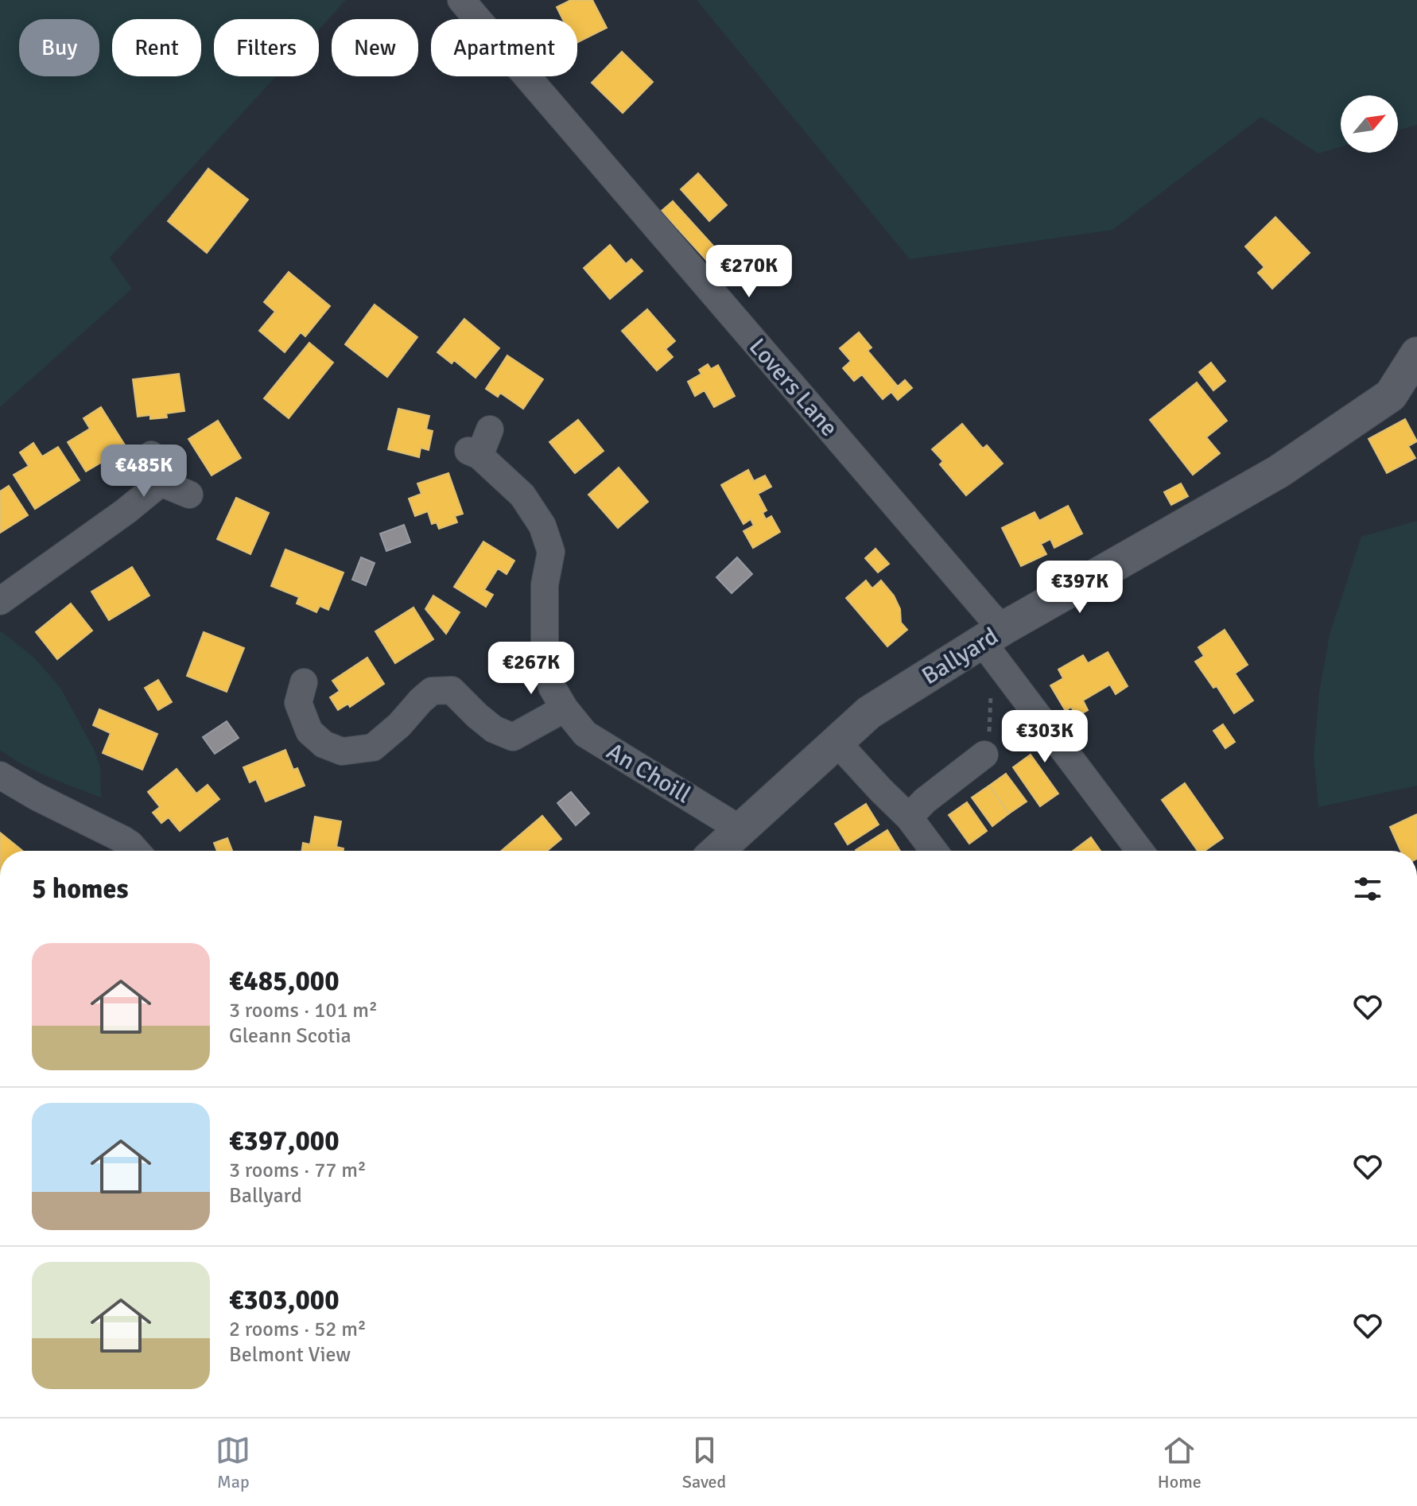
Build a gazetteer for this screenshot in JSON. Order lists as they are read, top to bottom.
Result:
{
  "streets": {
    "street": ["Lovers Lane", "Ballyard", "An Choill"]
  },
  "crossings": [
    ["Lovers Lane", "Ballyard"],
    ["Ballyard", "An Choill"]
  ],
  "north": "top right",
  "page": {
    "chip": [
      "Buy",
      "Rent",
      "Filters",
      "New",
      "Apartment"
    ],
    "price": [
      "€270K",
      "€485K",
      "€397K",
      "€267K",
      "€303K"
    ],
    "heading": "5 homes",
    "list": [
      {
        "name": "€485,000",
        "note": "3 rooms · 101 m² · Gleann Scotia"
      },
      {
        "name": "€397,000",
        "note": "3 rooms · 77 m² · Ballyard"
      },
      {
        "name": "€303,000",
        "note": "2 rooms · 52 m² · Belmont View"
      }
    ],
    "tabs": ["Map", "Saved", "Home"]
  }
}
